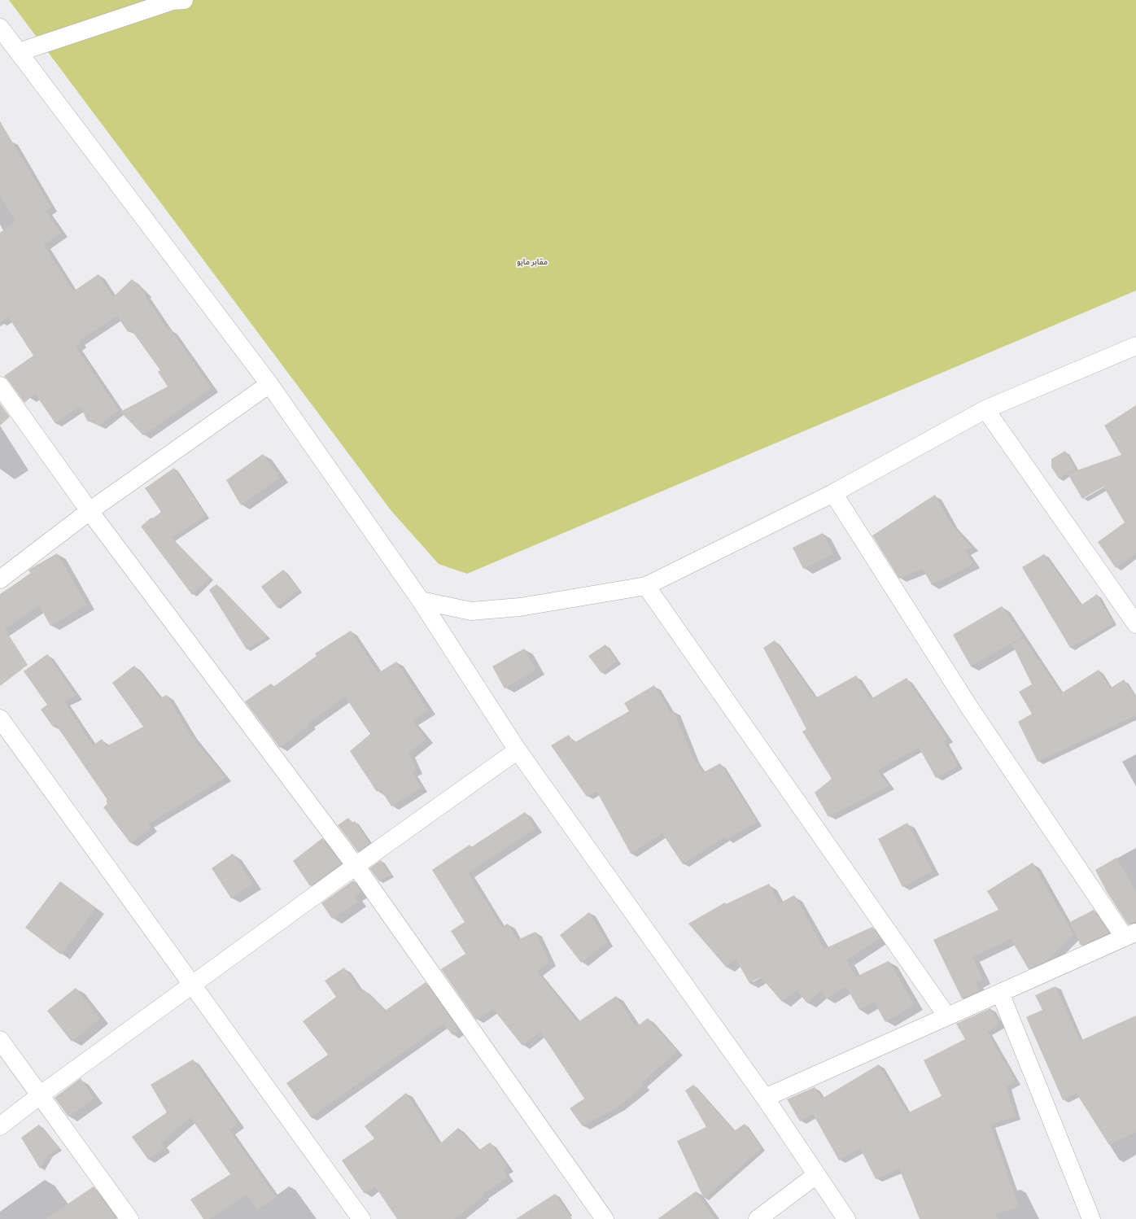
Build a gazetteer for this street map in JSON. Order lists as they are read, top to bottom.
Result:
{
  "parks": ["مقابر مايو"]
}
